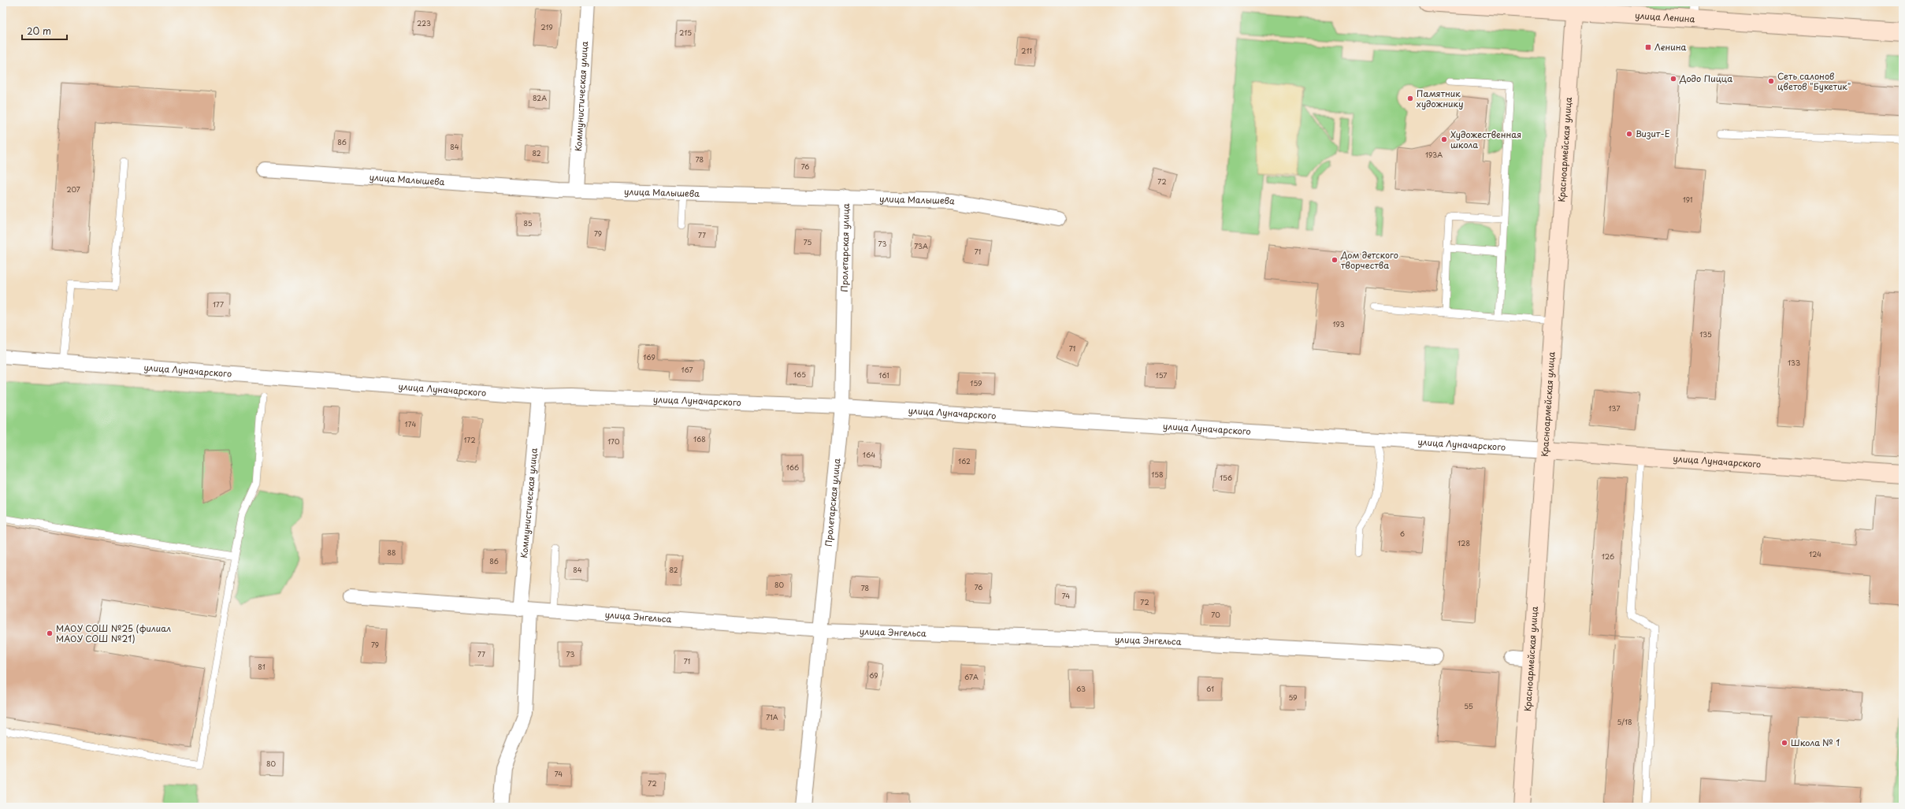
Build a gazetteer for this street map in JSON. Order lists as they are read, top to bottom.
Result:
{
  "streets": {
    "main road": ["улица Ленина", "Красноармейская улица", "улица Луначарского"],
    "street": [
      "Коммунистическая улица",
      "улица Малышева",
      "Пролетарская улица",
      "улица Энгельса"
    ]
  },
  "crossings": [
    ["улица Ленина", "Красноармейская улица"],
    ["Коммунистическая улица", "улица Малышева"],
    ["Коммунистическая улица", "улица Луначарского"],
    ["Коммунистическая улица", "улица Энгельса"],
    ["Красноармейская улица", "улица Луначарского"],
    ["улица Малышева", "Пролетарская улица"],
    ["Пролетарская улица", "улица Луначарского"],
    ["Пролетарская улица", "улица Энгельса"]
  ],
  "places": {
    "transit": ["Ленина"],
    "other": [
      "Додо Пицца",
      "Сеть салонов цветов \"Букетик\"",
      "Памятник художнику",
      "Визит-Е",
      "Художественная школа",
      "Дом детского творчества",
      "МАОУ СОШ №25 (филиал МАОУ СОШ №21)",
      "Школа № 1"
    ]
  },
  "house_numbers": [
    "223",
    "219",
    "215",
    "211",
    "82А",
    "86",
    "84",
    "82",
    "193А",
    "78",
    "76",
    "72",
    "207",
    "191",
    "85",
    "79",
    "77",
    "75",
    "73",
    "73А",
    "71",
    "177",
    "193",
    "135",
    "71",
    "169",
    "133",
    "167",
    "165",
    "161",
    "157",
    "159",
    "137",
    "174",
    "168",
    "172",
    "170",
    "164",
    "162",
    "166",
    "158",
    "156",
    "6",
    "128",
    "88",
    "124",
    "126",
    "86",
    "84",
    "82",
    "80",
    "76",
    "78",
    "74",
    "72",
    "70",
    "79",
    "77",
    "73",
    "71",
    "81",
    "69",
    "67А",
    "63",
    "61",
    "59",
    "55",
    "71А",
    "5/18",
    "80",
    "74",
    "72"
  ],
  "scale_bar": "20 m"
}
